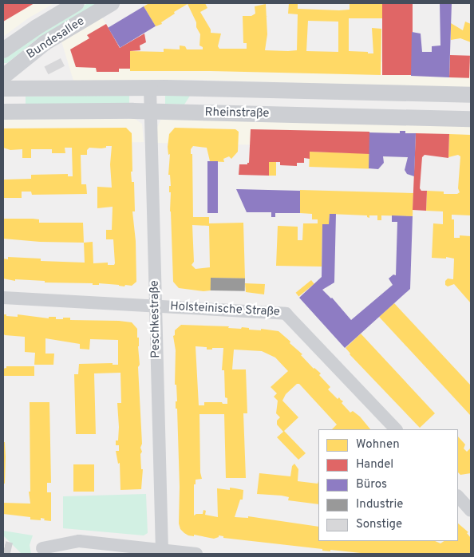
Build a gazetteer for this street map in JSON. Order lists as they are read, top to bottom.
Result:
{
  "streets": {
    "street": [
      "Bundesallee",
      "Rheinstraße",
      "Holsteinische Straße",
      "Peschkestraße"
    ]
  },
  "crossings": [
    ["Rheinstraße", "Peschkestraße"],
    ["Holsteinische Straße", "Peschkestraße"]
  ],
  "legend": [
    "Wohnen",
    "Handel",
    "Büros",
    "Industrie",
    "Sonstige"
  ]
}
